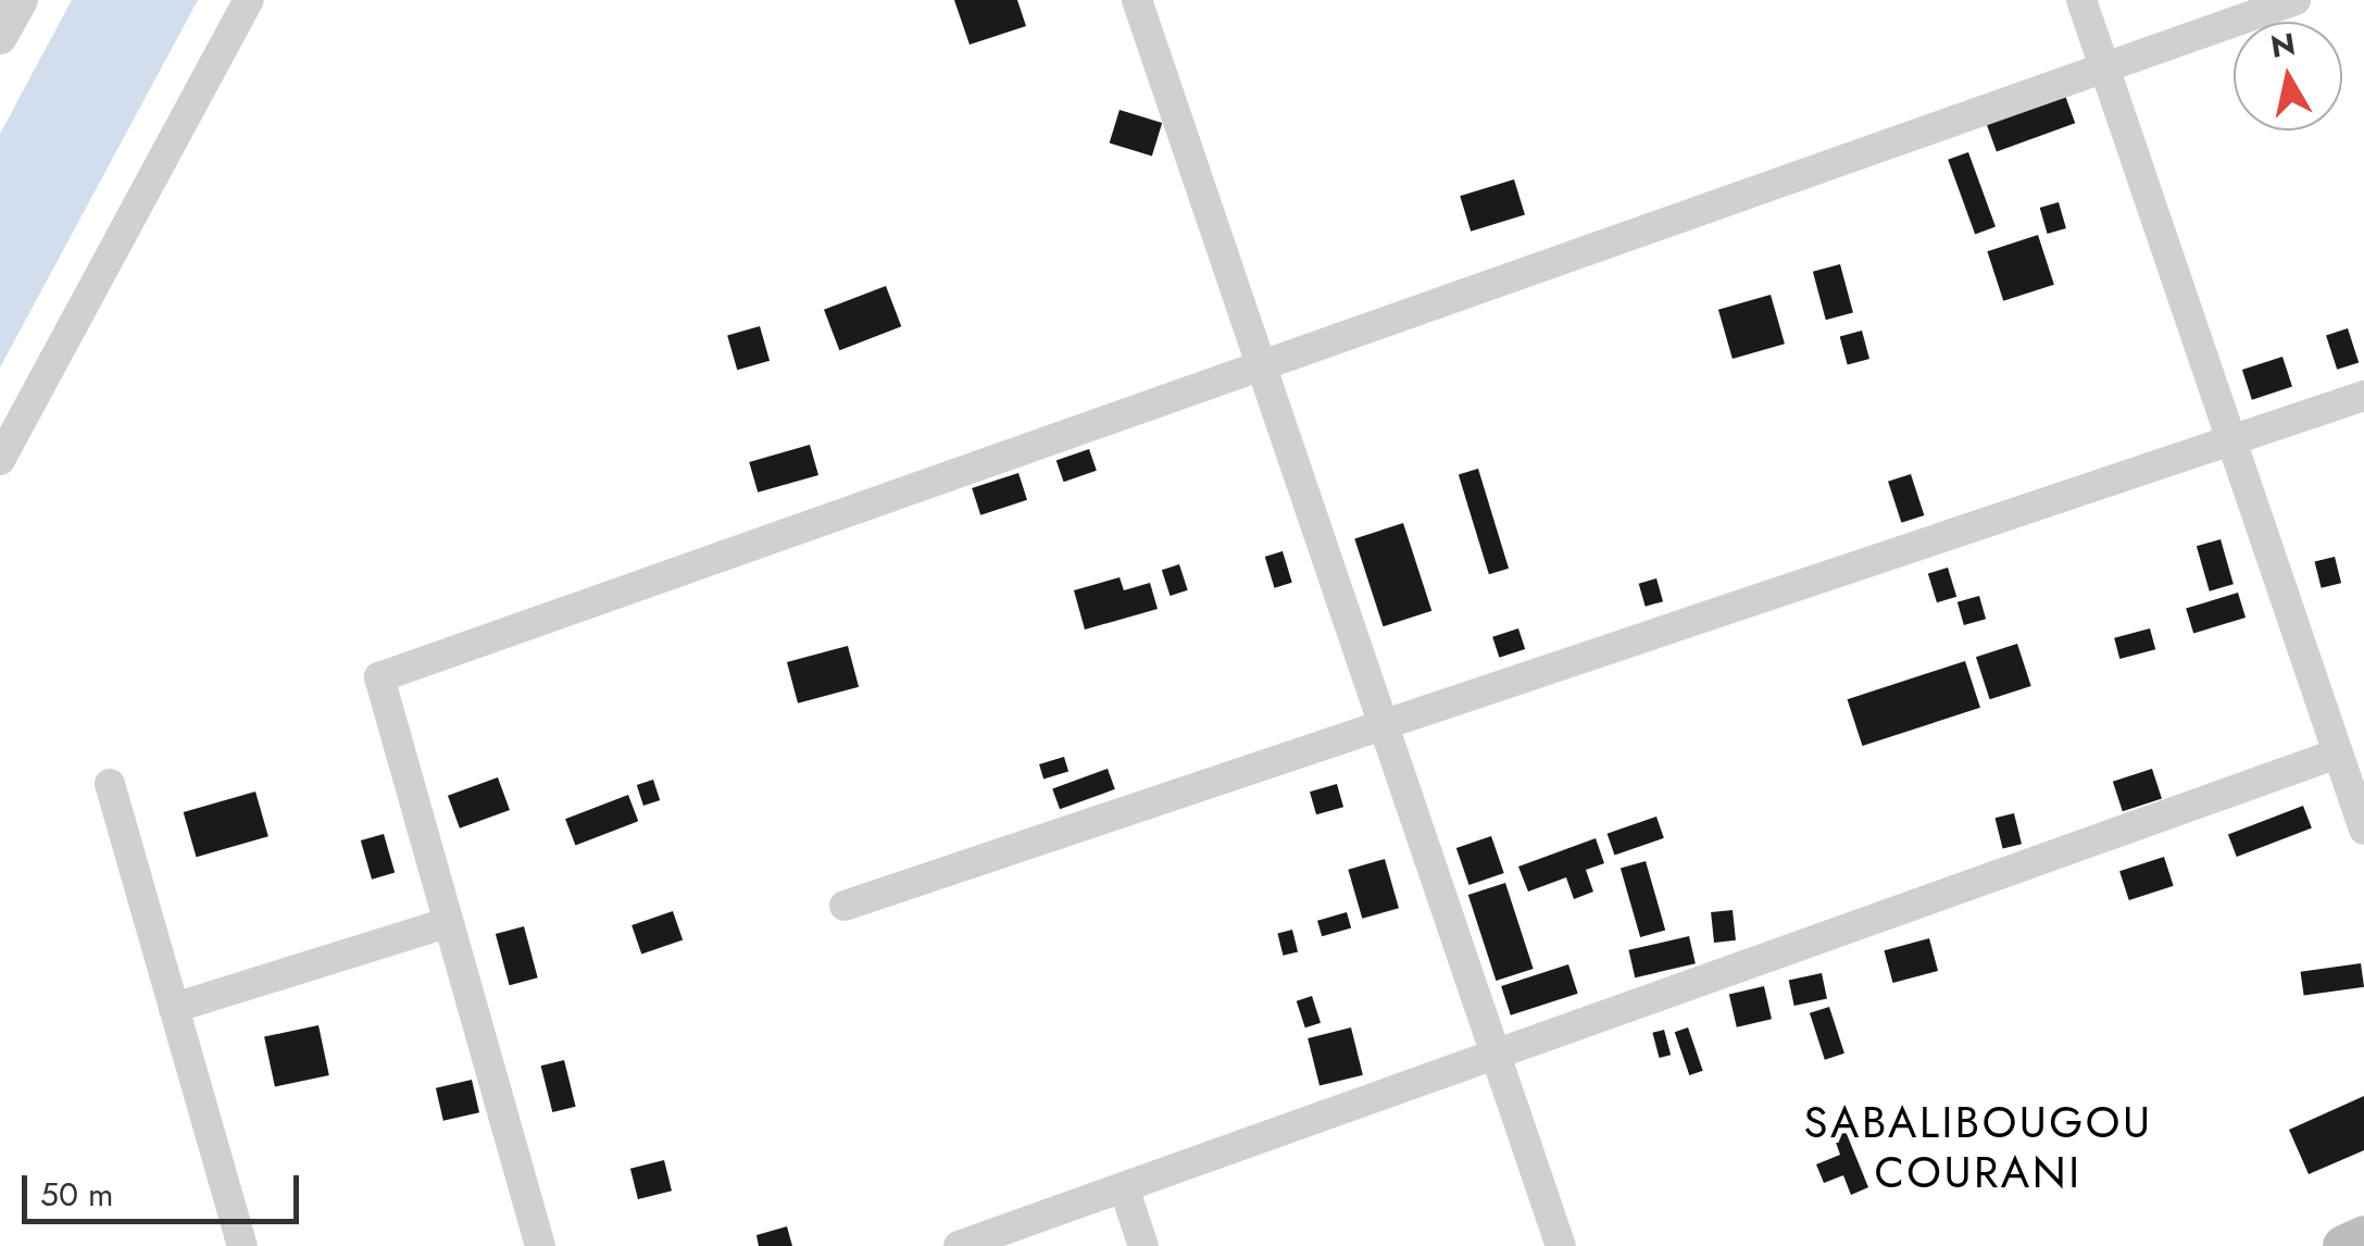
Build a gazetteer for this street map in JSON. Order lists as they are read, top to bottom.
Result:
{
  "districts": ["SABALIBOUGOU COURANI"],
  "scale_bar": "50 m",
  "north": "top"
}
